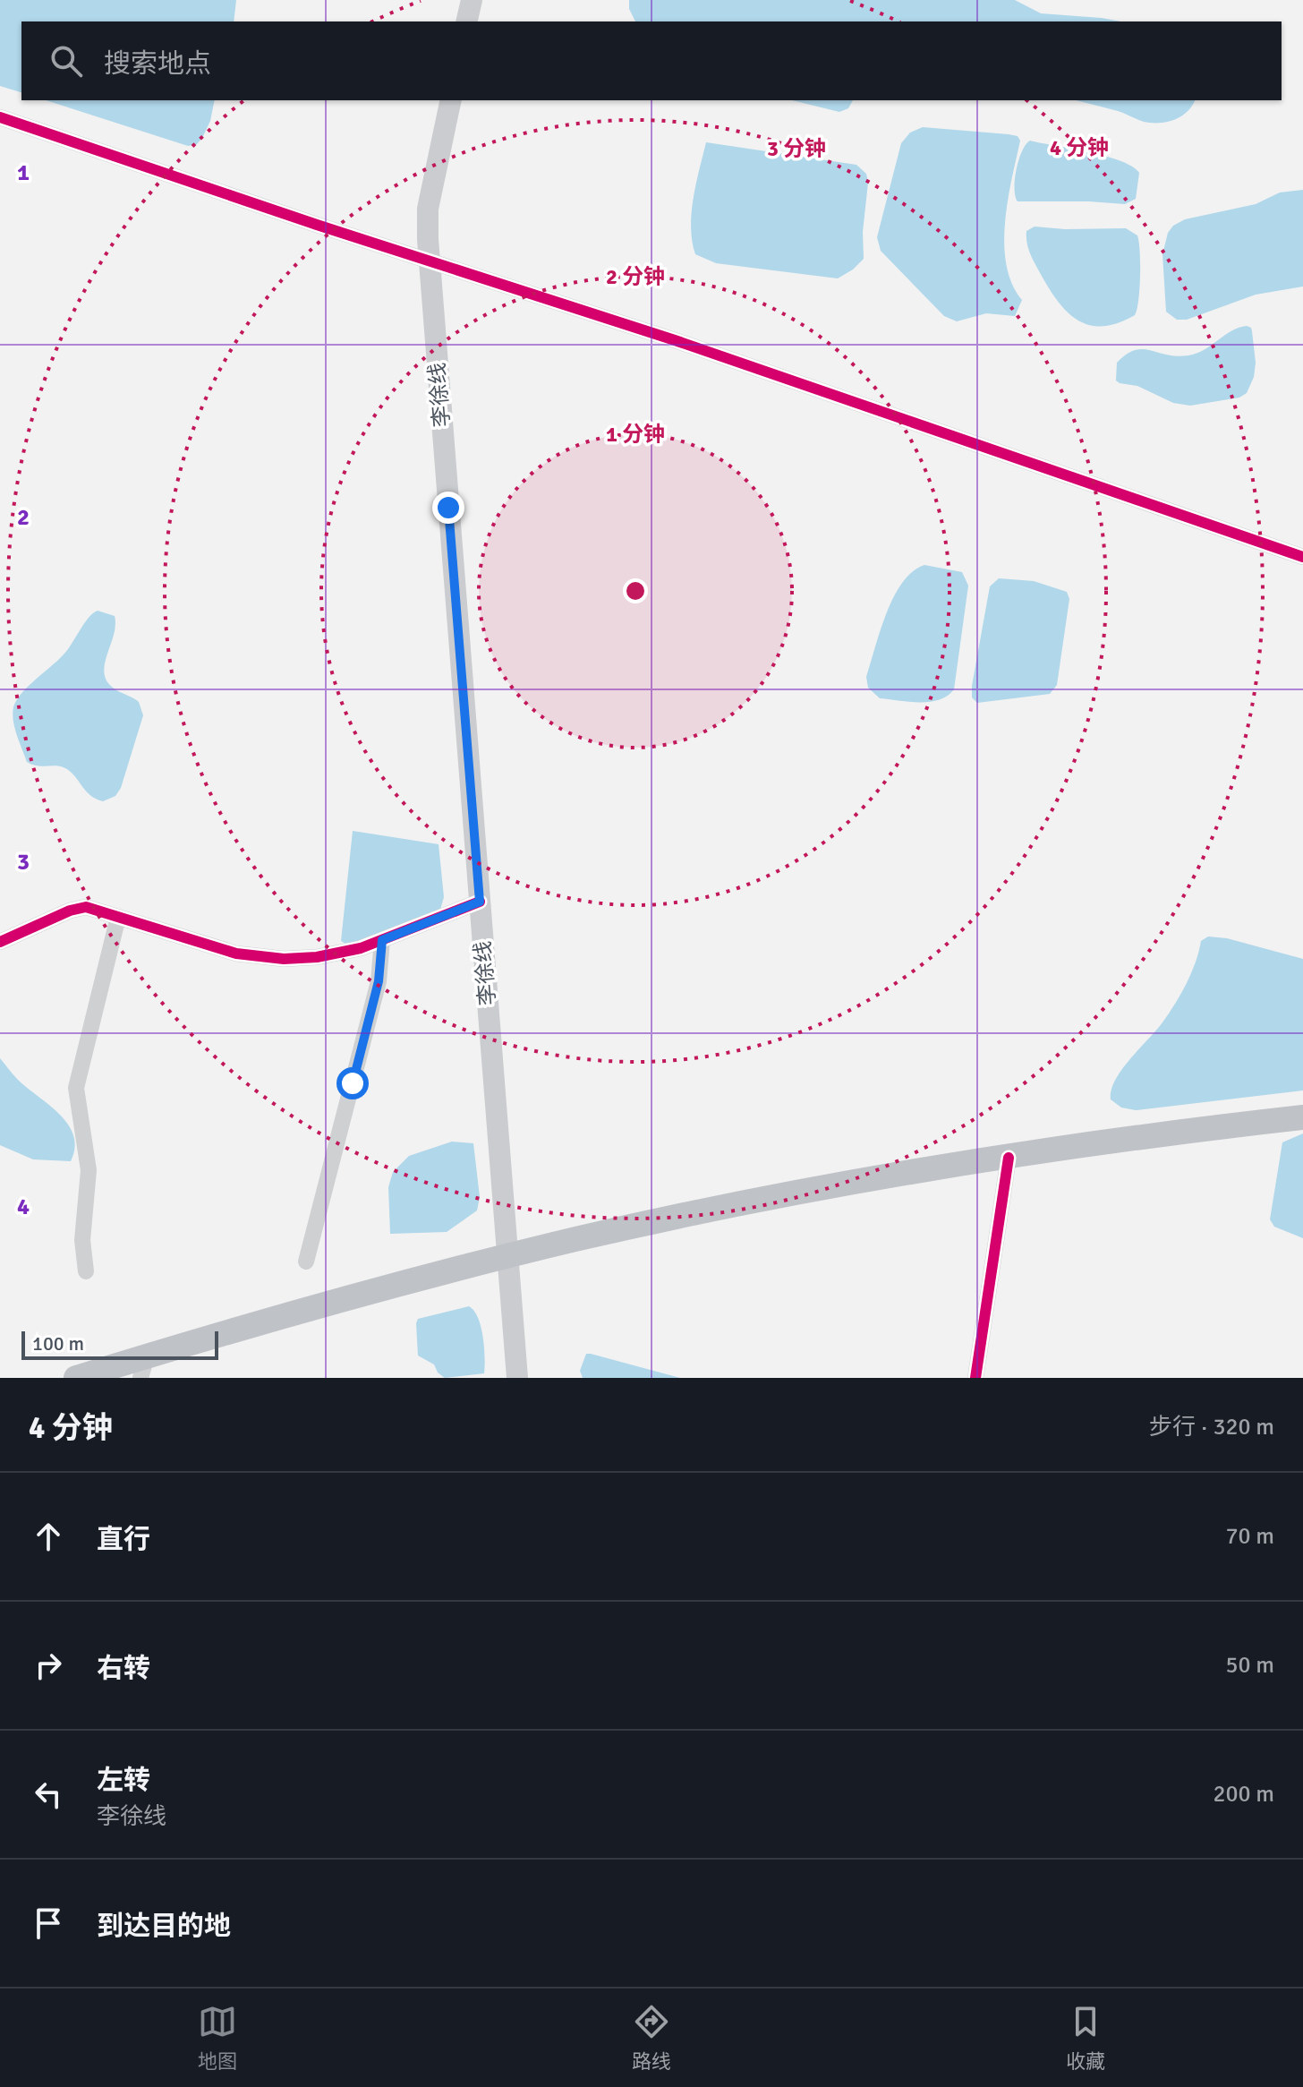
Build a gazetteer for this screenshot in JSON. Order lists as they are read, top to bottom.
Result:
{
  "streets": {
    "main road": ["李徐线"]
  },
  "scale_bar": "100 m",
  "page": {
    "search": "搜索地点",
    "scale": "100 m",
    "heading": ["4 分钟", "步行 · 320 m"],
    "list": [
      ["直行", "70 m"],
      ["右转", "50 m"],
      ["左转", "李徐线", "200 m"],
      "到达目的地"
    ],
    "nav": ["地图", "路线", "收藏"]
  },
  "grid": {
    "rows": [
      "1",
      "2",
      "3",
      "4"
    ]
  },
  "rings": [
    "4 分钟",
    "3 分钟",
    "2 分钟",
    "1 分钟"
  ]
}
